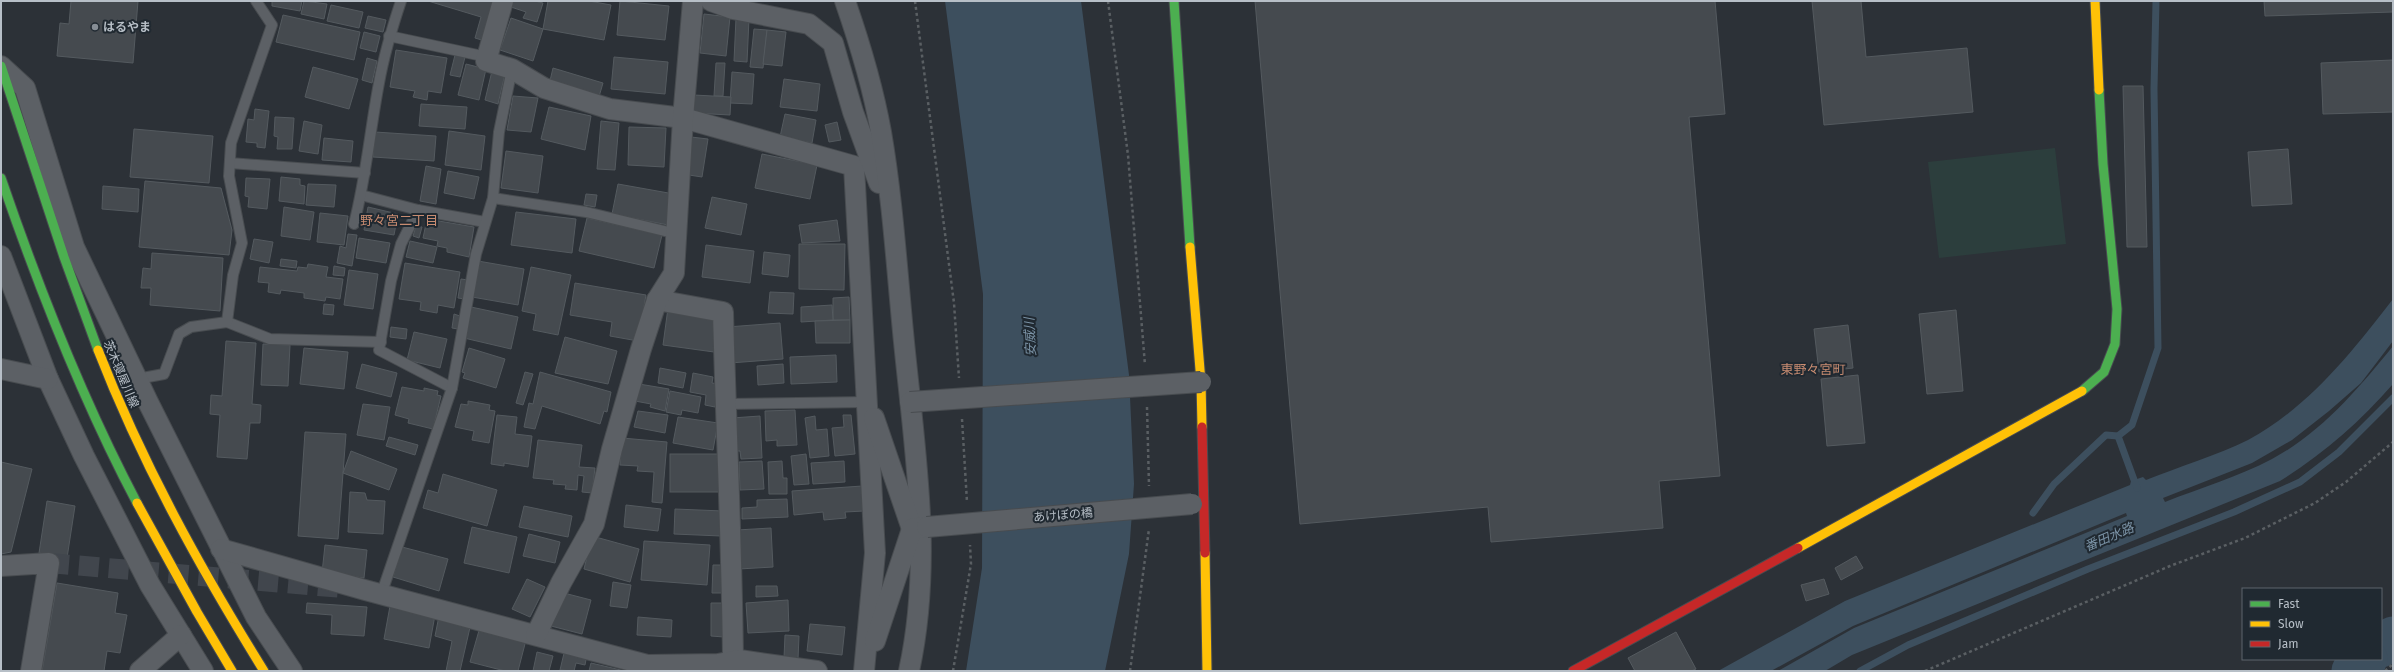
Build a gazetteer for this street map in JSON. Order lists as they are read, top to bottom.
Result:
{
  "streets": {
    "street": ["茨木寝屋川線", "あけぼの橋"]
  },
  "districts": ["野々宮二丁目", "東野々宮町"],
  "water": ["安威川", "番田水路"],
  "places": ["はるやま"],
  "legend": ["Fast", "Slow", "Jam"]
}
